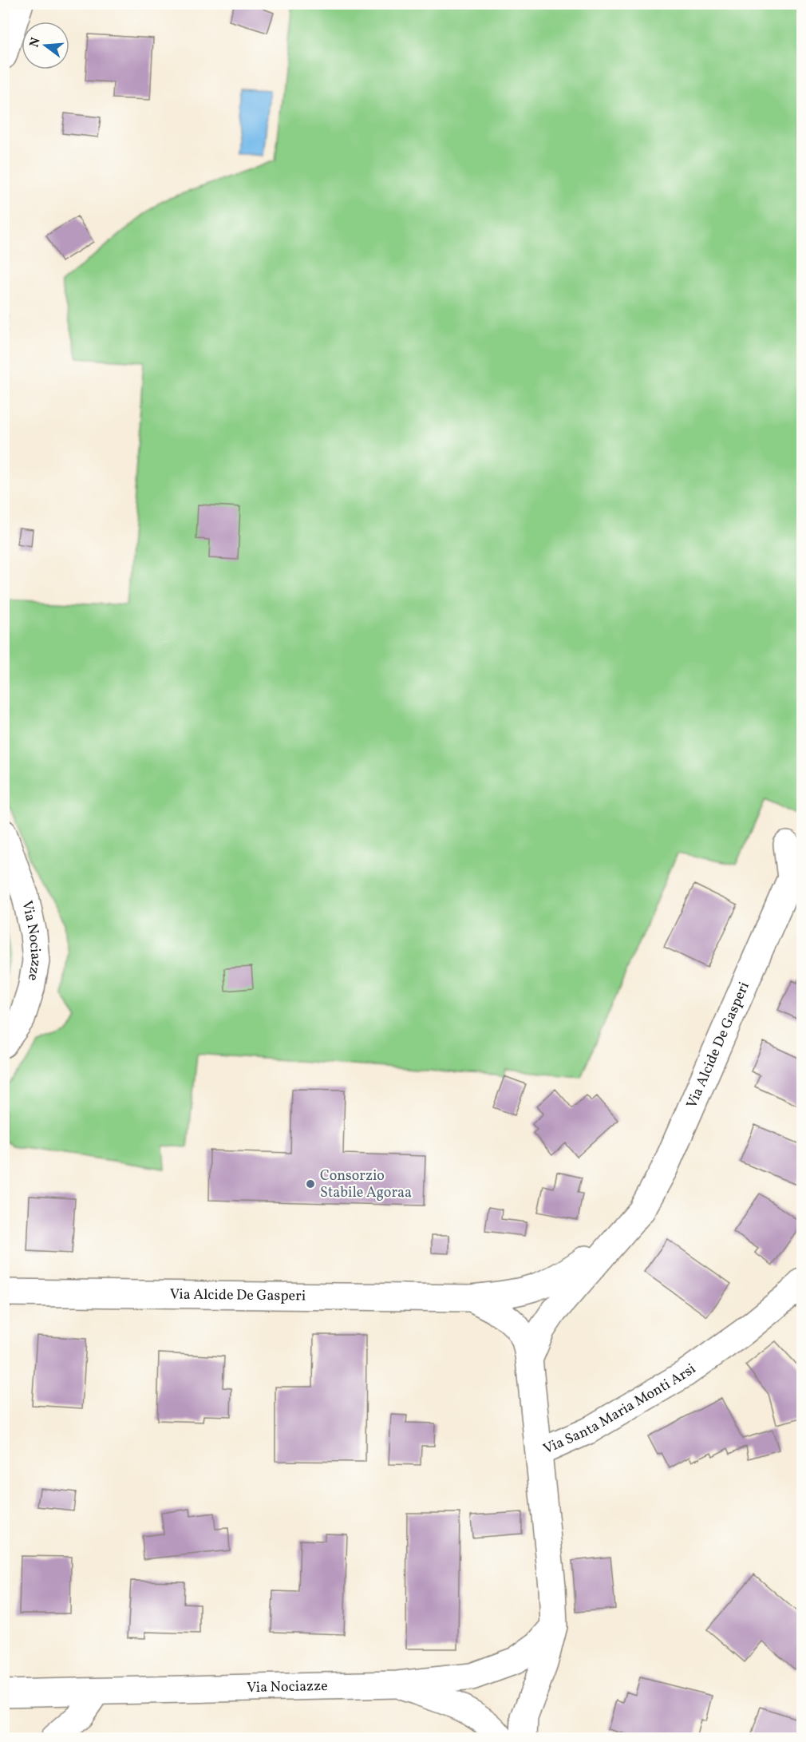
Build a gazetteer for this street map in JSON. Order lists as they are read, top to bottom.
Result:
{
  "streets": {
    "street": ["Via Nociazze", "Via Alcide De Gasperi", "Via Santa Maria Monti Arsi"]
  },
  "crossings": [
    ["Via Nociazze", "Via Santa Maria Monti Arsi"]
  ],
  "places": ["Consorzio Stabile Agoraa"],
  "north": "left"
}
